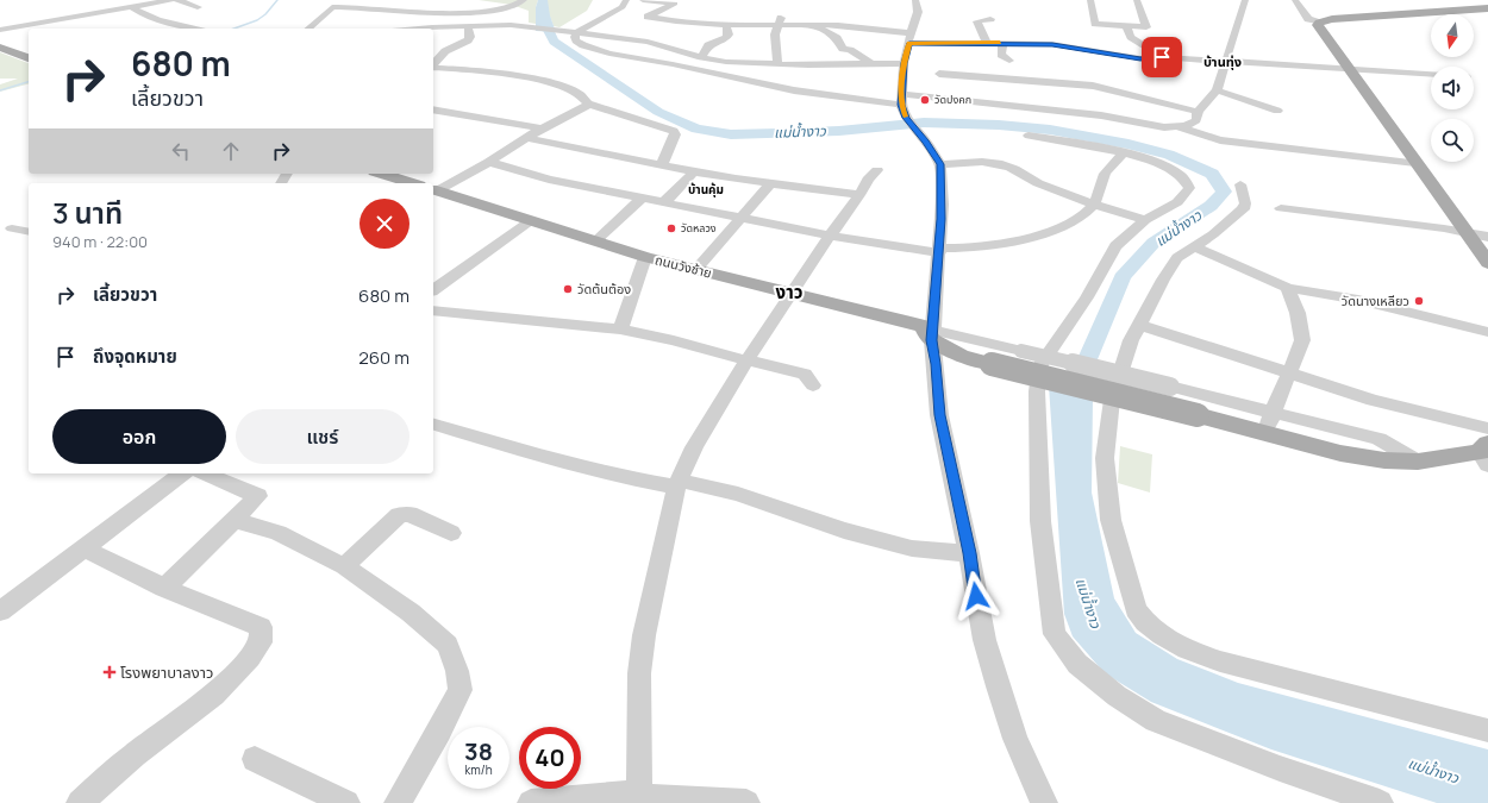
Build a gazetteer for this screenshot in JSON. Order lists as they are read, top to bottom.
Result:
{
  "streets": {
    "main road": ["ถนนวังซ้าย"]
  },
  "districts": ["บ้านทุ่ง", "บ้านคุ้ม", "งาว"],
  "water": ["แม่น้ำงาว"],
  "places": {
    "other": [
      "วัดปงคก",
      "วัดหลวง",
      "วัดต้นต้อง",
      "วัดนางเหลียว"
    ],
    "health": ["โรงพยาบาลงาว"]
  },
  "north": "bottom",
  "page": {
    "turn": ["680 m", "เลี้ยวขวา"],
    "heading": ["3 นาที", "940 m · 22:00"],
    "list": [
      {
        "name": "เลี้ยวขวา",
        "value": "680 m"
      },
      {
        "name": "ถึงจุดหมาย",
        "value": "260 m"
      }
    ],
    "buttons": ["ออก", "แชร์"],
    "speed": "38 km/h",
    "limit": "40"
  }
}
